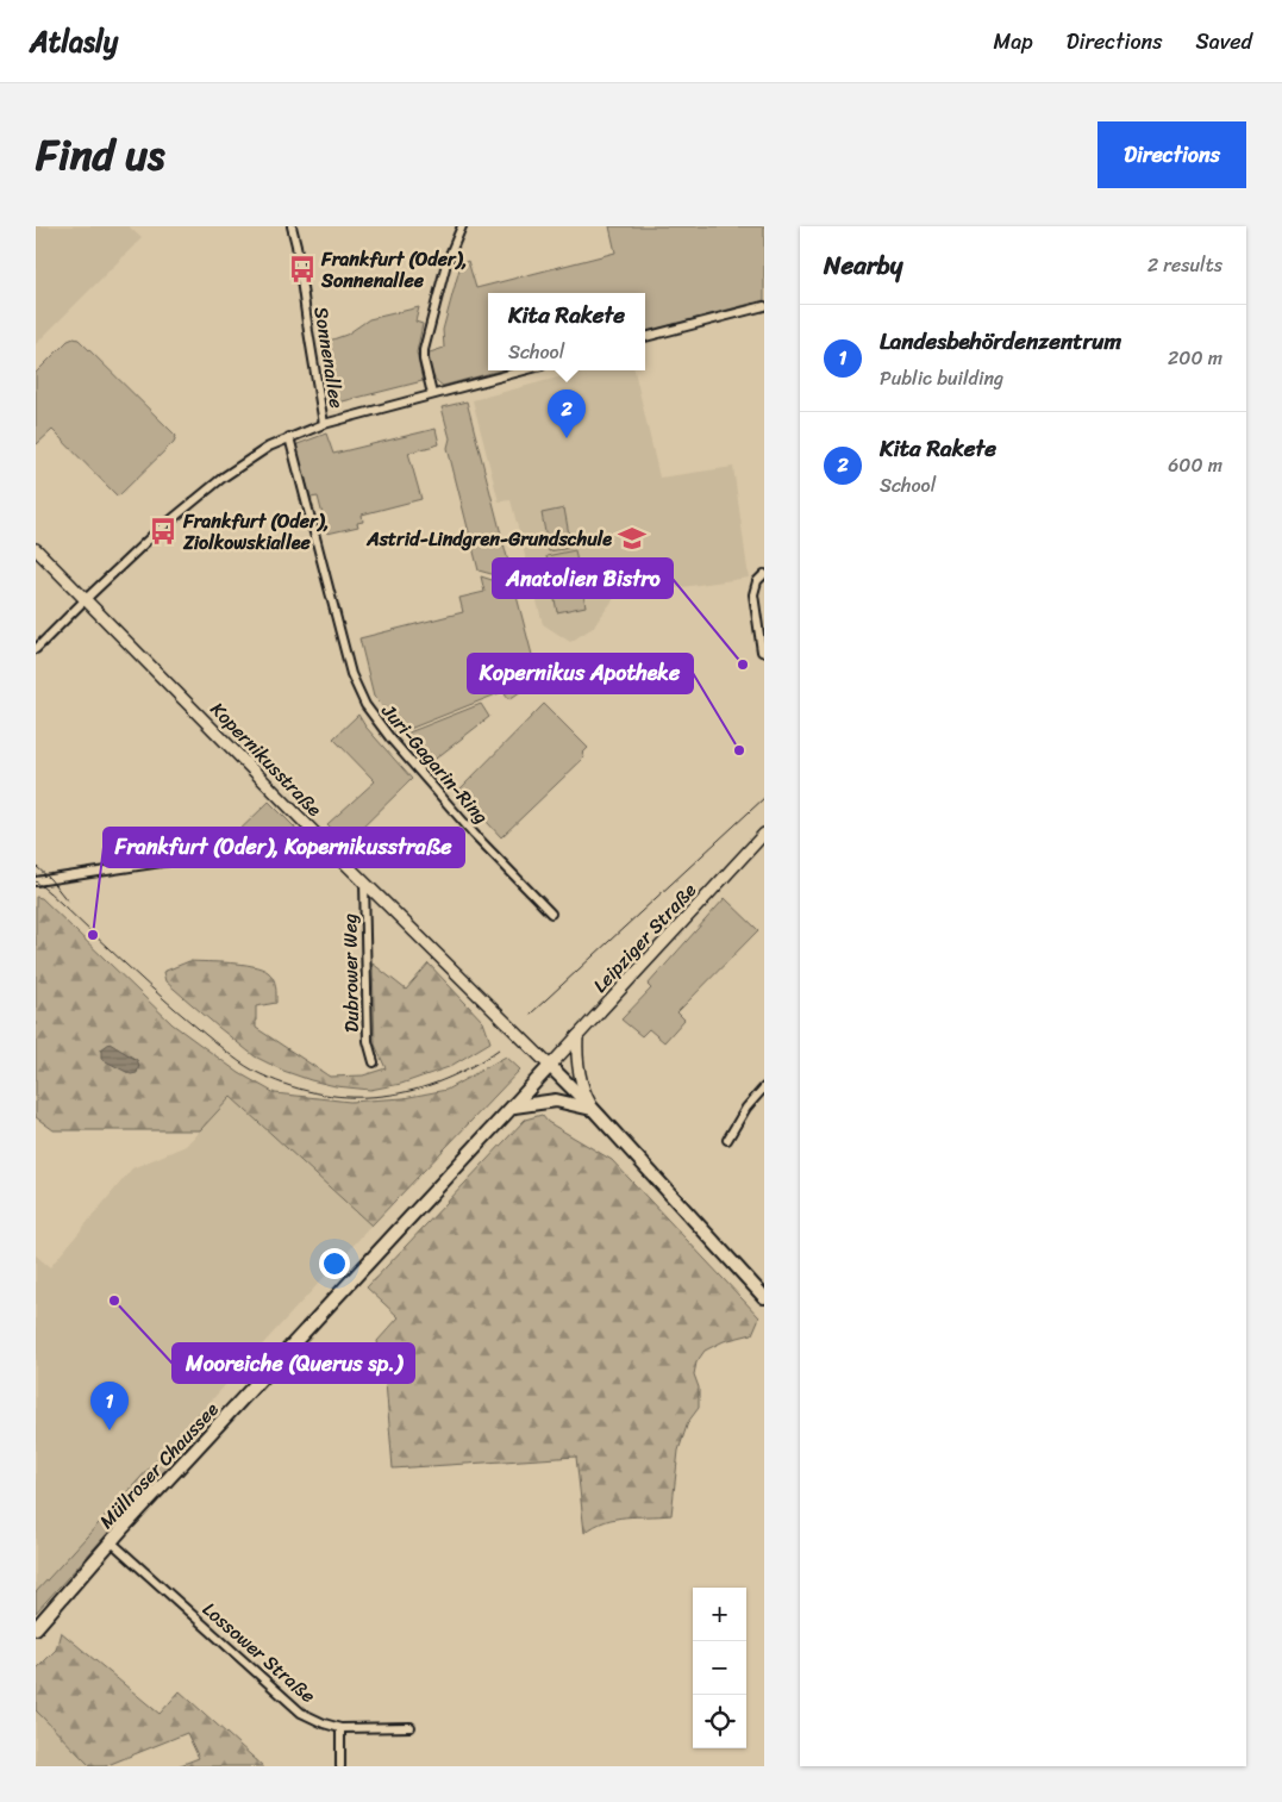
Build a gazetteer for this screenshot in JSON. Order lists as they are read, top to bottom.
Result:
{
  "streets": {
    "main road": ["Kopernikusstraße", "Leipziger Straße", "Müllroser Chaussee"],
    "street": [
      "Sonnenallee",
      "Juri-Gagarin-Ring",
      "Dubrower Weg",
      "Lossower Straße"
    ]
  },
  "crossings": [
    ["Kopernikusstraße", "Leipziger Straße"],
    ["Kopernikusstraße", "Dubrower Weg"],
    ["Kopernikusstraße", "Müllroser Chaussee"],
    ["Leipziger Straße", "Müllroser Chaussee"],
    ["Müllroser Chaussee", "Lossower Straße"]
  ],
  "places": {
    "bus stop": ["Frankfurt (Oder), Sonnenallee", "Frankfurt (Oder), Ziolkowskiallee"],
    "school or university": ["Astrid-Lindgren-Grundschule"],
    "other": [
      "Anatolien Bistro",
      "Kopernikus Apotheke",
      "Frankfurt (Oder), Kopernikusstraße",
      "Mooreiche (Querus sp.)"
    ]
  },
  "page": {
    "header": "Atlasly",
    "nav": ["Map", "Directions", "Saved"],
    "title": "Find us",
    "buttons": "Directions",
    "heading": ["Nearby", "2 results"],
    "popup": ["Kita Rakete", "School"],
    "list": [
      {
        "mark": "1",
        "name": "Landesbehördenzentrum",
        "note": "Public building",
        "value": "200 m"
      },
      {
        "mark": "2",
        "name": "Kita Rakete",
        "note": "School",
        "value": "600 m"
      }
    ],
    "pins": ["2", "1"],
    "map_buttons": ["+", "−"]
  }
}
